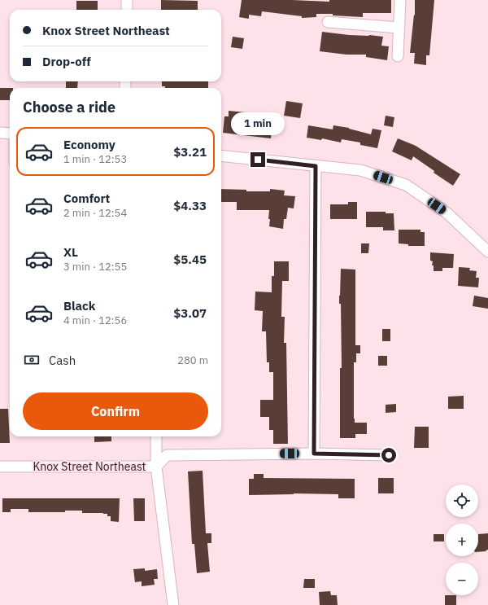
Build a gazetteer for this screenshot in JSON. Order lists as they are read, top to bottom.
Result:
{
  "streets": {
    "street": ["Knox Street Northeast"]
  },
  "page": {
    "banner": ["Knox Street Northeast", "Drop-off"],
    "heading": "Choose a ride",
    "bubble": "1 min",
    "list": [
      {
        "name": "Economy",
        "note": "1 min · 12:53",
        "value": "$3.21"
      },
      {
        "name": "Comfort",
        "note": "2 min · 12:54",
        "value": "$4.33"
      },
      {
        "name": "XL",
        "note": "3 min · 12:55",
        "value": "$5.45"
      },
      {
        "name": "Black",
        "note": "4 min · 12:56",
        "value": "$3.07"
      }
    ],
    "pay": ["Cash", "280 m"],
    "buttons": "Confirm",
    "map_buttons": ["+", "−"]
  }
}
